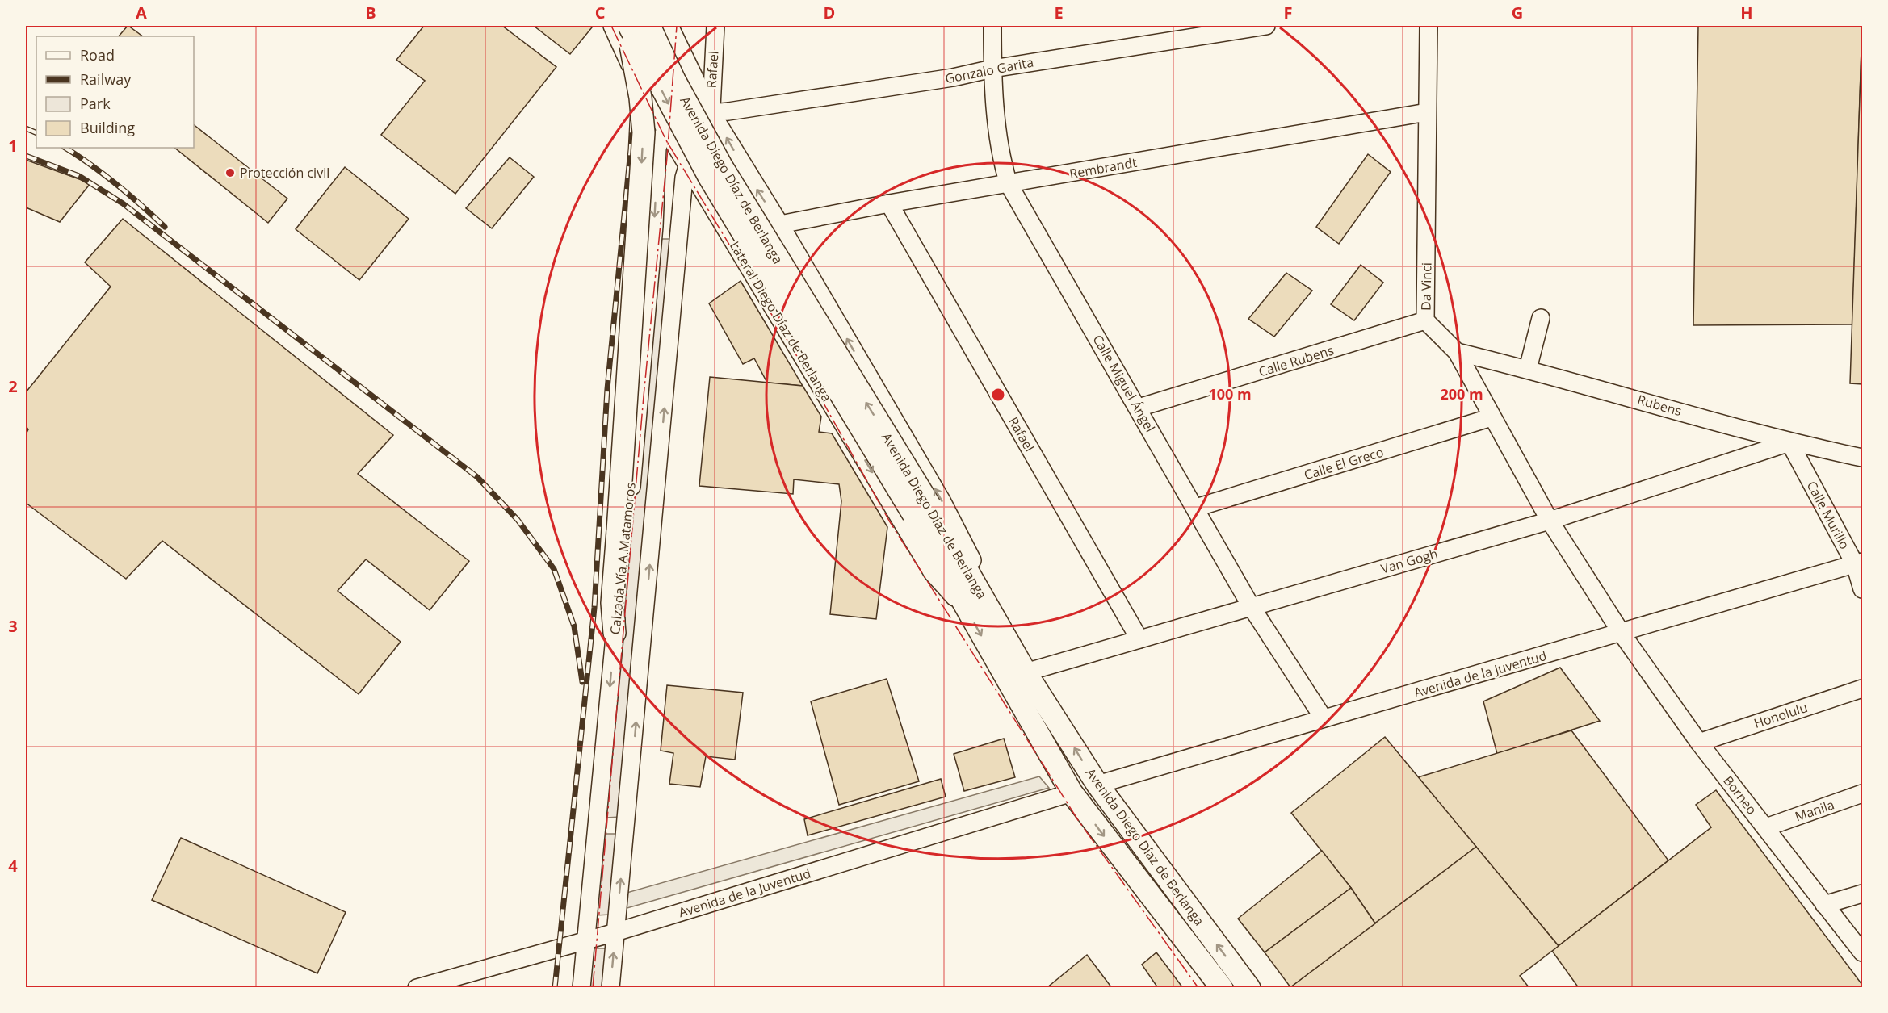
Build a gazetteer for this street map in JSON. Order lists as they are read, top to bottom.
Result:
{
  "streets": {
    "main road": ["Avenida Diego Díaz de Berlanga"],
    "street": [
      "Rafael",
      "Gonzalo Garita",
      "Rembrandt",
      "Da Vinci",
      "Lateral Diego Díaz de Berlanga",
      "Calle Rubens",
      "Calle Miguel Ángel",
      "Rubens",
      "Calle El Greco",
      "Calle Murillo",
      "Calzada Vía A Matamoros",
      "Van Gogh",
      "Avenida de la Juventud",
      "Honolulu",
      "Borneo",
      "Manila"
    ]
  },
  "crossings": [
    ["Rafael", "Gonzalo Garita"],
    ["Rafael", "Rembrandt"],
    ["Rafael", "Van Gogh"],
    ["Gonzalo Garita", "Lateral Diego Díaz de Berlanga"],
    ["Gonzalo Garita", "Calle Miguel Ángel"],
    ["Gonzalo Garita", "Calzada Vía A Matamoros"],
    ["Rembrandt", "Da Vinci"],
    ["Rembrandt", "Calle Miguel Ángel"],
    ["Avenida Diego Díaz de Berlanga", "Lateral Diego Díaz de Berlanga"],
    ["Avenida Diego Díaz de Berlanga", "Van Gogh"],
    ["Avenida Diego Díaz de Berlanga", "Avenida de la Juventud"],
    ["Da Vinci", "Calle Rubens"],
    ["Da Vinci", "Rubens"],
    ["Da Vinci", "Calle El Greco"],
    ["Da Vinci", "Van Gogh"],
    ["Da Vinci", "Avenida de la Juventud"],
    ["Da Vinci", "Borneo"],
    ["Lateral Diego Díaz de Berlanga", "Calzada Vía A Matamoros"],
    ["Calle Rubens", "Calle Miguel Ángel"],
    ["Calle Miguel Ángel", "Calle El Greco"],
    ["Calle Miguel Ángel", "Van Gogh"],
    ["Calle Miguel Ángel", "Avenida de la Juventud"],
    ["Rubens", "Calle Murillo"],
    ["Rubens", "Van Gogh"],
    ["Calle Murillo", "Van Gogh"],
    ["Calle Murillo", "Avenida de la Juventud"],
    ["Calzada Vía A Matamoros", "Avenida de la Juventud"],
    ["Avenida de la Juventud", "Borneo"],
    ["Honolulu", "Borneo"],
    ["Borneo", "Manila"]
  ],
  "places": ["Protección civil"],
  "legend": [
    "Road",
    "Railway",
    "Park",
    "Building"
  ],
  "grid": {
    "columns": [
      "A",
      "B",
      "C",
      "D",
      "E",
      "F",
      "G",
      "H"
    ],
    "rows": [
      "1",
      "2",
      "3",
      "4"
    ]
  },
  "rings": ["100 m", "200 m"]
}
